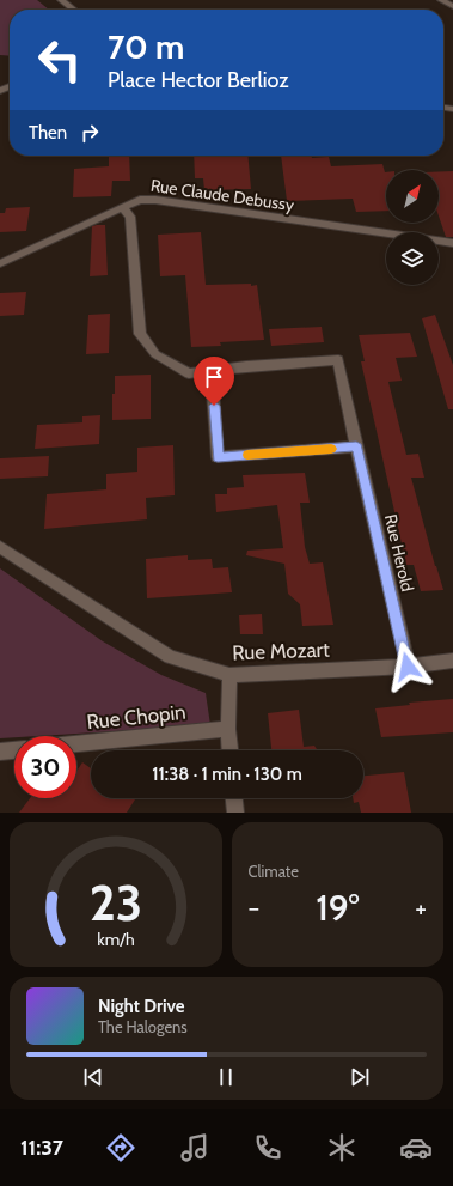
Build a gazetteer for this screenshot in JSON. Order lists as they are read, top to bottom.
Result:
{
  "streets": {
    "street": [
      "Rue Claude Debussy",
      "Rue Herold",
      "Rue Mozart",
      "Rue Chopin"
    ]
  },
  "crossings": [
    ["Rue Herold", "Rue Mozart"]
  ],
  "north": "top right",
  "page": {
    "turn": ["70 m", "Place Hector Berlioz"],
    "then": "Then",
    "limit": "30",
    "trip": "11:38 · 1 min · 130 m",
    "tile": "Climate",
    "heat": ["−", "19°", "+"],
    "song": ["Night Drive", "The Halogens"],
    "tabs": "11:37",
    "gauge": ["23", "km/h"]
  }
}
